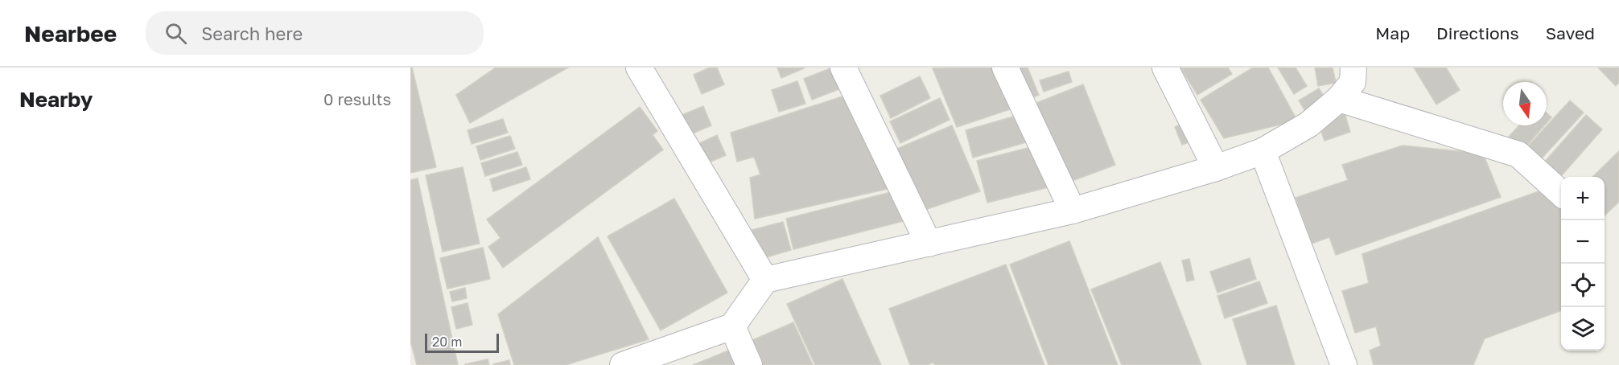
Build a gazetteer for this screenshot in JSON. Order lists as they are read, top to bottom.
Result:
{
  "scale_bar": "20 m",
  "north": "bottom",
  "page": {
    "header": "Nearbee",
    "search": "Search here",
    "nav": ["Map", "Directions", "Saved"],
    "heading": ["Nearby", "0 results"],
    "map_buttons": ["+", "−"],
    "scale": "20 m"
  }
}
